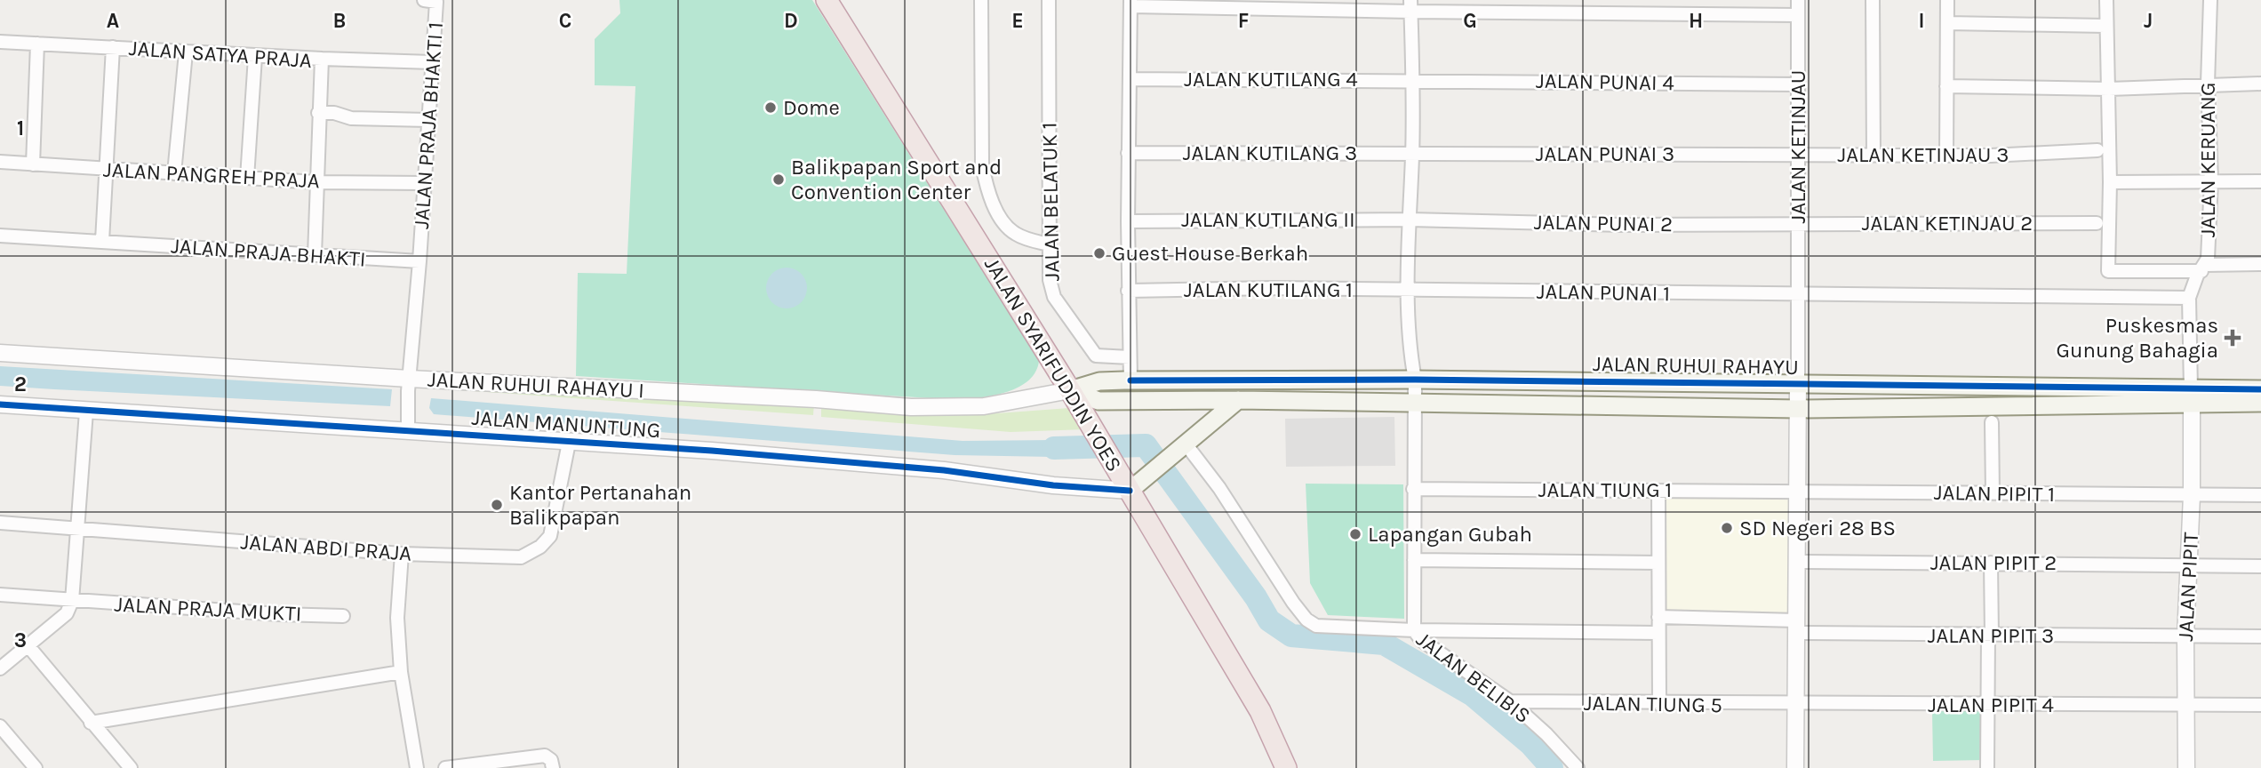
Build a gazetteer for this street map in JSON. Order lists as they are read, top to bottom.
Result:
{
  "streets": {
    "highway": ["JALAN SYARIFUDDIN YOES"],
    "main road": ["JALAN RUHUI RAHAYU"],
    "street": [
      "JALAN SATYA PRAJA",
      "JALAN KUTILANG 4",
      "JALAN PUNAI 4",
      "JALAN PRAJA BHAKTI 1",
      "JALAN KETINJAU",
      "JALAN KUTILANG 3",
      "JALAN PUNAI 3",
      "JALAN KETINJAU 3",
      "JALAN KERUANG",
      "JALAN PANGREH PRAJA",
      "JALAN BELATUK 1",
      "JALAN KUTILANG II",
      "JALAN PUNAI 2",
      "JALAN KETINJAU 2",
      "JALAN PRAJA BHAKTI",
      "JALAN KUTILANG 1",
      "JALAN PUNAI 1",
      "JALAN RUHUI RAHAYU I",
      "JALAN MANUNTUNG",
      "JALAN TIUNG 1",
      "JALAN PIPIT 1",
      "JALAN ABDI PRAJA",
      "JALAN PIPIT 2",
      "JALAN PIPIT",
      "JALAN PRAJA MUKTI",
      "JALAN PIPIT 3",
      "JALAN BELIBIS",
      "JALAN TIUNG 5",
      "JALAN PIPIT 4"
    ]
  },
  "crossings": [
    ["JALAN SATYA PRAJA", "JALAN PANGREH PRAJA"],
    ["JALAN SATYA PRAJA", "JALAN PRAJA BHAKTI"],
    ["JALAN KUTILANG 4", "JALAN PUNAI 4"],
    ["JALAN PUNAI 4", "JALAN KETINJAU"],
    ["JALAN PRAJA BHAKTI 1", "JALAN PANGREH PRAJA"],
    ["JALAN PRAJA BHAKTI 1", "JALAN PRAJA BHAKTI"],
    ["JALAN KETINJAU", "JALAN PUNAI 3"],
    ["JALAN KETINJAU", "JALAN KETINJAU 3"],
    ["JALAN KETINJAU", "JALAN PUNAI 2"],
    ["JALAN KETINJAU", "JALAN KETINJAU 2"],
    ["JALAN KETINJAU", "JALAN PUNAI 1"],
    ["JALAN KETINJAU", "JALAN RUHUI RAHAYU"],
    ["JALAN KETINJAU", "JALAN TIUNG 1"],
    ["JALAN KETINJAU", "JALAN PIPIT 1"],
    ["JALAN KETINJAU", "JALAN PIPIT 2"],
    ["JALAN KETINJAU", "JALAN PIPIT 3"],
    ["JALAN KETINJAU", "JALAN TIUNG 5"],
    ["JALAN KETINJAU", "JALAN PIPIT 4"],
    ["JALAN KUTILANG 3", "JALAN PUNAI 3"],
    ["JALAN PUNAI 3", "JALAN KETINJAU 3"],
    ["JALAN KERUANG", "JALAN RUHUI RAHAYU"],
    ["JALAN KERUANG", "JALAN PIPIT"],
    ["JALAN KUTILANG II", "JALAN PUNAI 2"],
    ["JALAN PUNAI 2", "JALAN KETINJAU 2"],
    ["JALAN KUTILANG 1", "JALAN PUNAI 1"],
    ["JALAN SYARIFUDDIN YOES", "JALAN RUHUI RAHAYU"],
    ["JALAN SYARIFUDDIN YOES", "JALAN RUHUI RAHAYU I"],
    ["JALAN SYARIFUDDIN YOES", "JALAN MANUNTUNG"],
    ["JALAN RUHUI RAHAYU", "JALAN RUHUI RAHAYU I"],
    ["JALAN RUHUI RAHAYU", "JALAN PIPIT"],
    ["JALAN MANUNTUNG", "JALAN ABDI PRAJA"],
    ["JALAN TIUNG 1", "JALAN PIPIT 1"],
    ["JALAN PIPIT 1", "JALAN PIPIT"],
    ["JALAN PIPIT 2", "JALAN PIPIT"],
    ["JALAN PIPIT", "JALAN PIPIT 3"],
    ["JALAN PIPIT", "JALAN PIPIT 4"],
    ["JALAN BELIBIS", "JALAN TIUNG 5"],
    ["JALAN TIUNG 5", "JALAN PIPIT 4"]
  ],
  "places": {
    "other": [
      "Dome",
      "Balikpapan Sport and Convention Center",
      "Guest House Berkah",
      "Kantor Pertanahan Balikpapan",
      "SD Negeri 28 BS",
      "Lapangan Gubah"
    ],
    "health": ["Puskesmas Gunung Bahagia"]
  },
  "grid": {
    "columns": [
      "A",
      "B",
      "C",
      "D",
      "E",
      "F",
      "G",
      "H",
      "I",
      "J"
    ],
    "rows": ["1", "2", "3"]
  }
}
